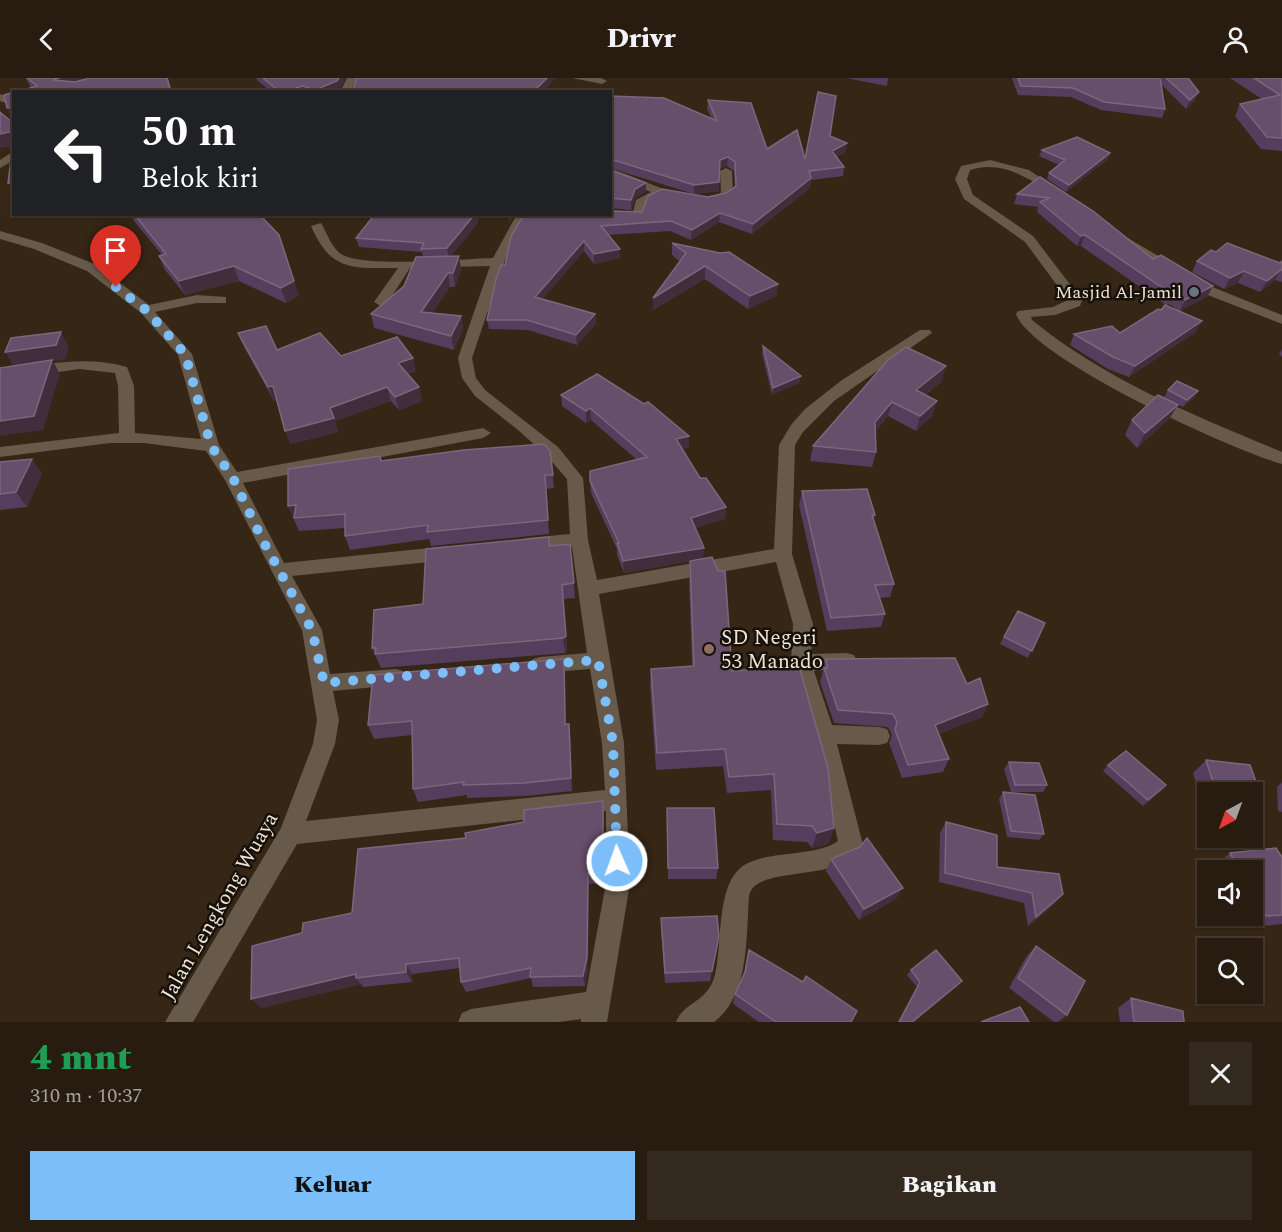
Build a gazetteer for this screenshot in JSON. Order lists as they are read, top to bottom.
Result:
{
  "streets": {
    "street": ["Jalan Lengkong Wuaya"]
  },
  "places": ["Masjid Al-Jamil", "SD Negeri 53 Manado"],
  "north": "bottom left",
  "page": {
    "header": "Drivr",
    "turn": ["50 m", "Belok kiri"],
    "heading": ["4 mnt", "310 m · 10:37"],
    "buttons": ["Keluar", "Bagikan"]
  }
}
